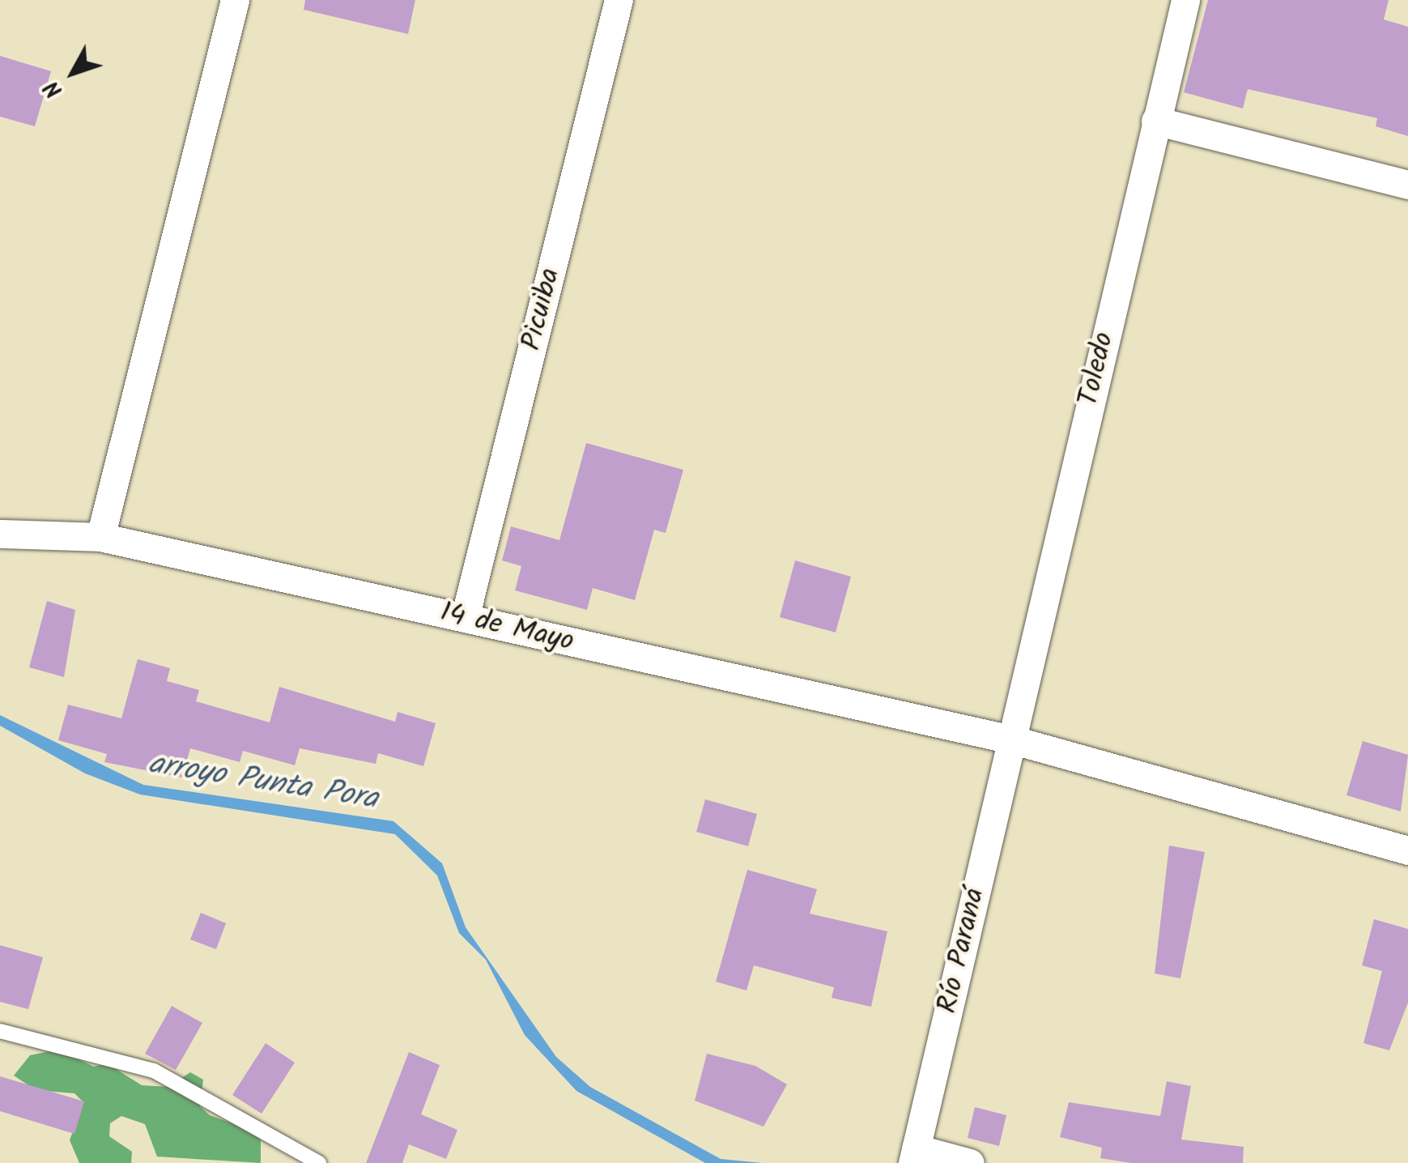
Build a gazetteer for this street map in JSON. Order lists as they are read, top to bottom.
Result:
{
  "streets": {
    "street": [
      "Picuiba",
      "Toledo",
      "14 de Mayo",
      "Río Paraná"
    ]
  },
  "crossings": [
    ["Picuiba", "14 de Mayo"],
    ["Toledo", "14 de Mayo"],
    ["Toledo", "Río Paraná"],
    ["14 de Mayo", "Río Paraná"]
  ],
  "water": ["arroyo Punta Pora"],
  "north": "bottom left"
}
